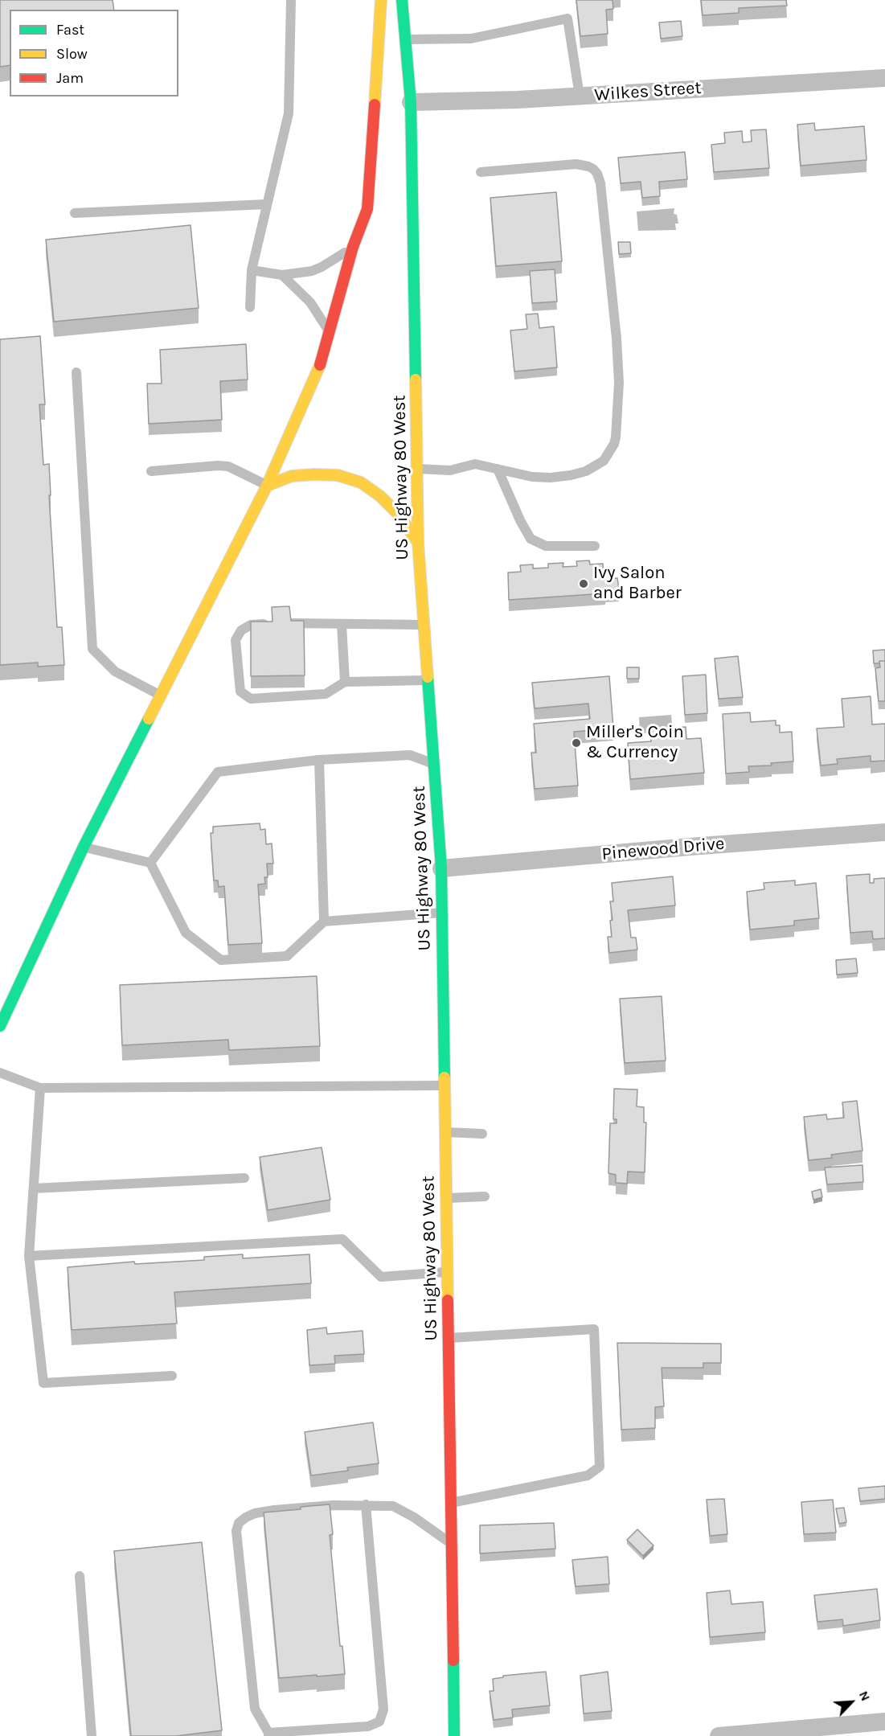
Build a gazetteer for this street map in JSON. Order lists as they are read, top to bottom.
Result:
{
  "streets": {
    "main road": ["US Highway 80 West"],
    "street": ["Wilkes Street", "Pinewood Drive"]
  },
  "crossings": [
    ["Wilkes Street", "US Highway 80 West"],
    ["US Highway 80 West", "Pinewood Drive"]
  ],
  "places": ["Ivy Salon and Barber", "Miller's Coin & Currency"],
  "legend": ["Fast", "Slow", "Jam"],
  "north": "top right"
}
